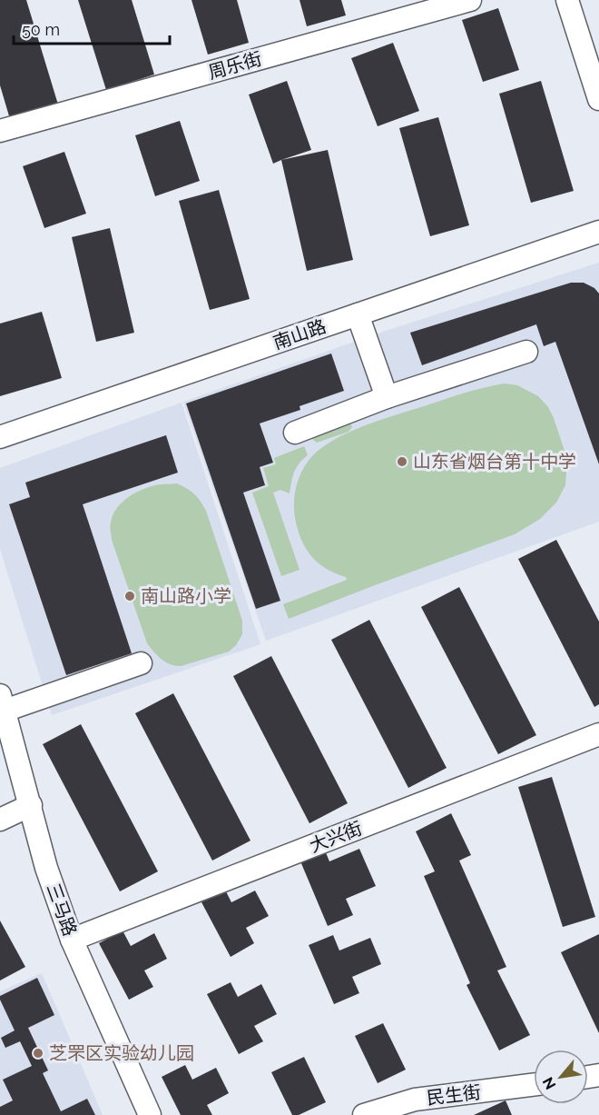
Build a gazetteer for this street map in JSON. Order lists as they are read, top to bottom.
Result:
{
  "streets": {
    "street": [
      "周乐街",
      "南山路",
      "大兴街",
      "三马路",
      "民生街"
    ]
  },
  "crossings": [
    ["大兴街", "三马路"]
  ],
  "places": ["山东省烟台第十中学", "南山路小学", "芝罘区实验幼儿园"],
  "scale_bar": "50 m",
  "north": "bottom left"
}
